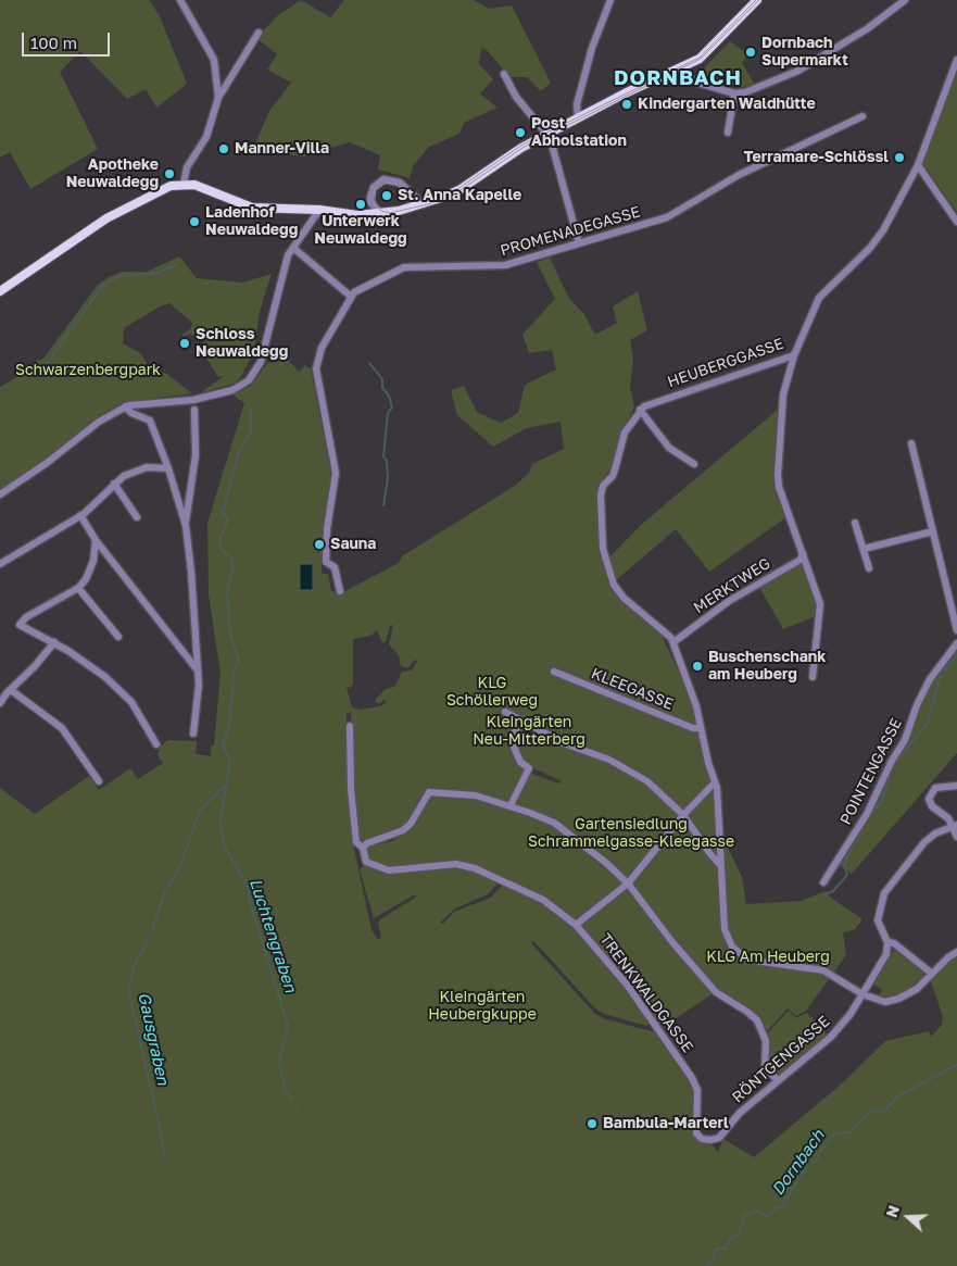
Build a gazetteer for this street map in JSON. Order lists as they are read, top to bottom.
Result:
{
  "streets": {
    "street": [
      "PROMENADEGASSE",
      "HEUBERGGASSE",
      "MERKTWEG",
      "KLEEGASSE",
      "POINTENGASSE",
      "TRENKWALDGASSE",
      "RÖNTGENGASSE"
    ]
  },
  "crossings": [
    ["TRENKWALDGASSE", "RÖNTGENGASSE"]
  ],
  "districts": ["DORNBACH"],
  "water": ["Luchtengraben", "Gausgraben", "Dornbach"],
  "parks": [
    "Schwarzenbergpark",
    "KLG Schöllerweg",
    "Kleingärten Neu-Mitterberg",
    "Gartensiedlung Schrammelgasse-Kleegasse",
    "KLG Am Heuberg",
    "Kleingärten Heubergkuppe"
  ],
  "places": [
    "Dornbach Supermarkt",
    "Kindergarten Waldhütte",
    "Post Abholstation",
    "Manner-Villa",
    "Terramare-Schlössl",
    "Apotheke Neuwaldegg",
    "St. Anna Kapelle",
    "Unterwerk Neuwaldegg",
    "Ladenhof Neuwaldegg",
    "Schloss Neuwaldegg",
    "Sauna",
    "Buschenschank am Heuberg",
    "Bambula-Marterl"
  ],
  "scale_bar": "100 m",
  "north": "left"
}
